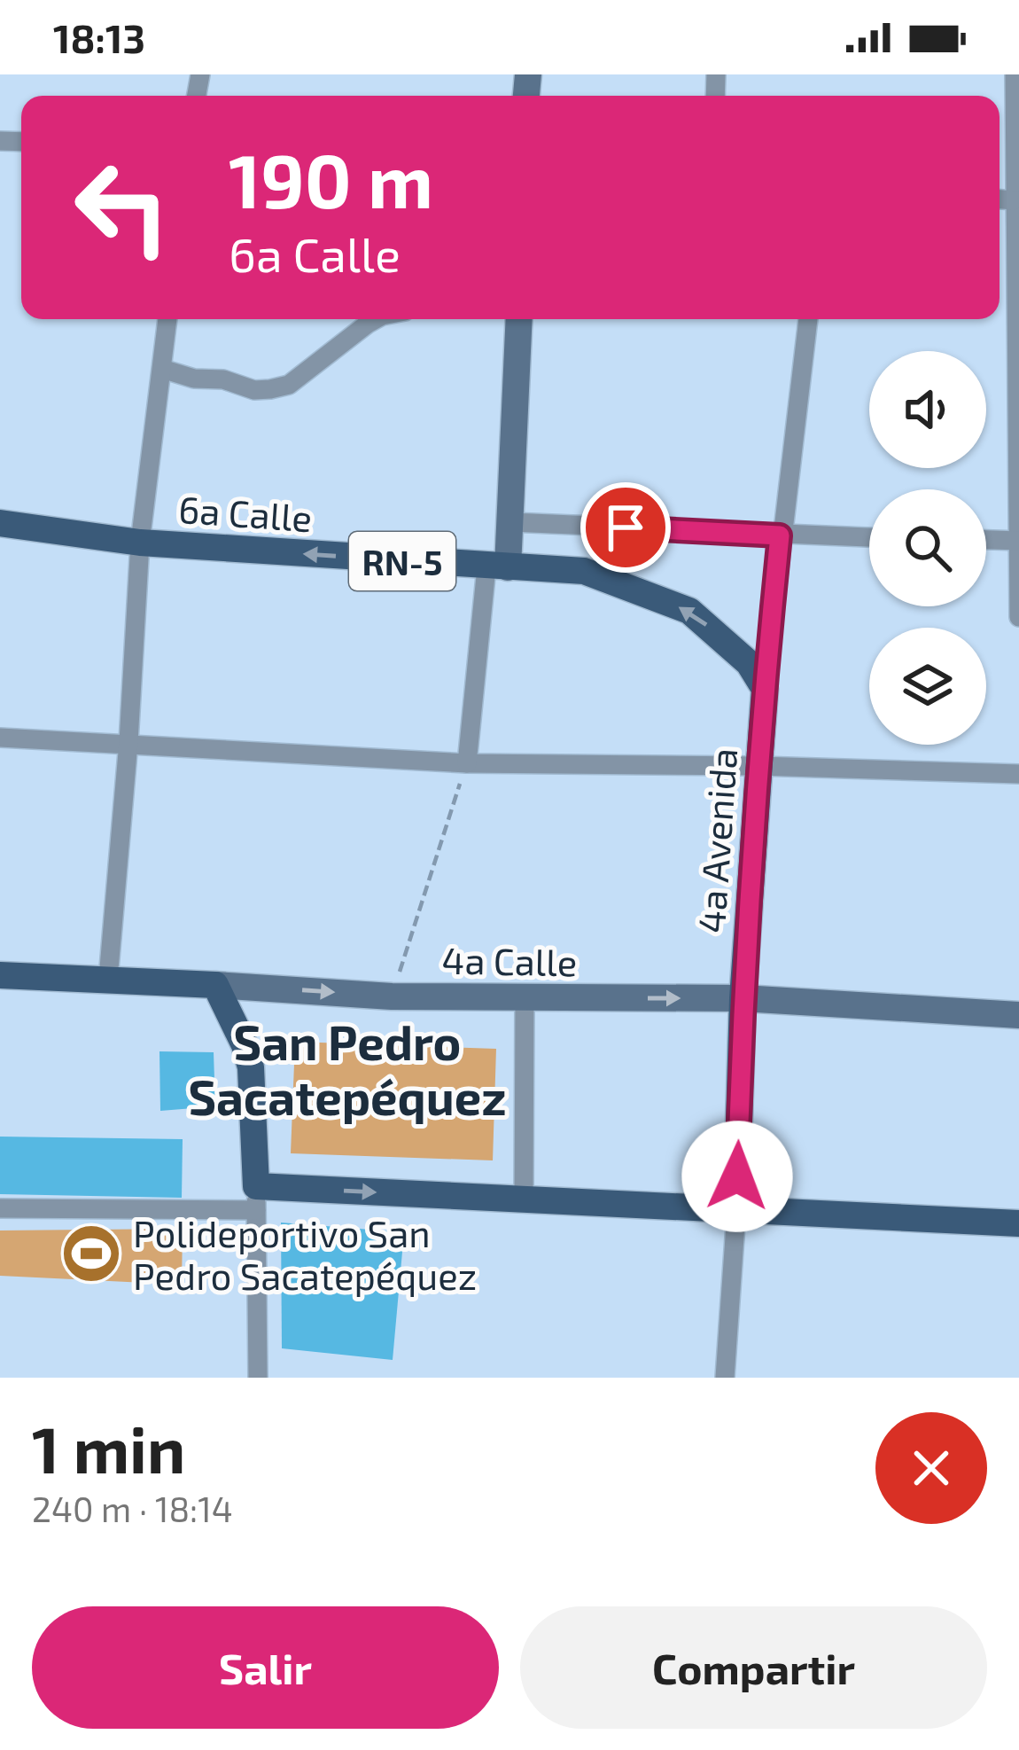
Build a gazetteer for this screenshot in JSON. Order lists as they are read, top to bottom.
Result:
{
  "streets": {
    "main road": [
      "6a Calle",
      "RN-5",
      "4a Avenida",
      "4a Calle"
    ]
  },
  "crossings": [
    ["6a Calle", "4a Avenida"],
    ["4a Avenida", "4a Calle"]
  ],
  "one_way": ["6a Calle"],
  "districts": ["San Pedro Sacatepéquez"],
  "places": {
    "sports": ["Polideportivo San Pedro Sacatepéquez"]
  },
  "page": {
    "status": "18:13",
    "turn": ["190 m", "6a Calle"],
    "heading": ["1 min", "240 m · 18:14"],
    "buttons": ["Salir", "Compartir"]
  }
}
